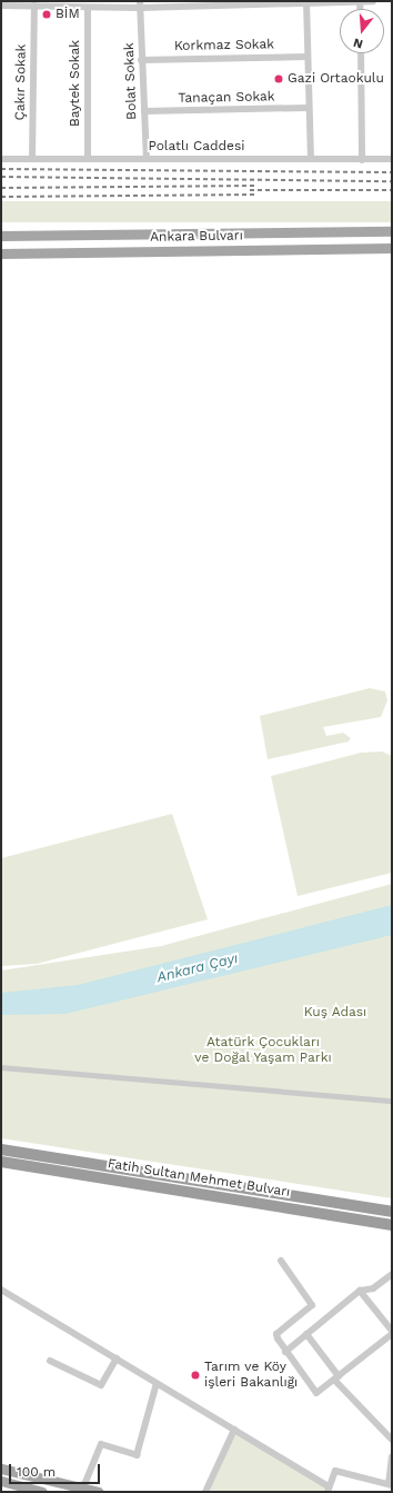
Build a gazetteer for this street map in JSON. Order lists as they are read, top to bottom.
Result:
{
  "streets": {
    "highway": ["Fatih Sultan Mehmet Bulvarı"],
    "main road": ["Ankara Bulvarı"],
    "street": [
      "Korkmaz Sokak",
      "Bolat Sokak",
      "Çakır Sokak",
      "Baytek Sokak",
      "Tanaçan Sokak",
      "Polatlı Caddesi"
    ]
  },
  "crossings": [
    ["Korkmaz Sokak", "Bolat Sokak"],
    ["Bolat Sokak", "Tanaçan Sokak"],
    ["Bolat Sokak", "Polatlı Caddesi"],
    ["Çakır Sokak", "Polatlı Caddesi"],
    ["Baytek Sokak", "Polatlı Caddesi"]
  ],
  "water": ["Ankara Çayı"],
  "parks": ["Kuş Adası", "Atatürk Çocukları ve Doğal Yaşam Parkı"],
  "places": ["BİM", "Gazi Ortaokulu", "Tarım ve Köy işleri Bakanlığı"],
  "scale_bar": "100 m",
  "north": "bottom"
}
